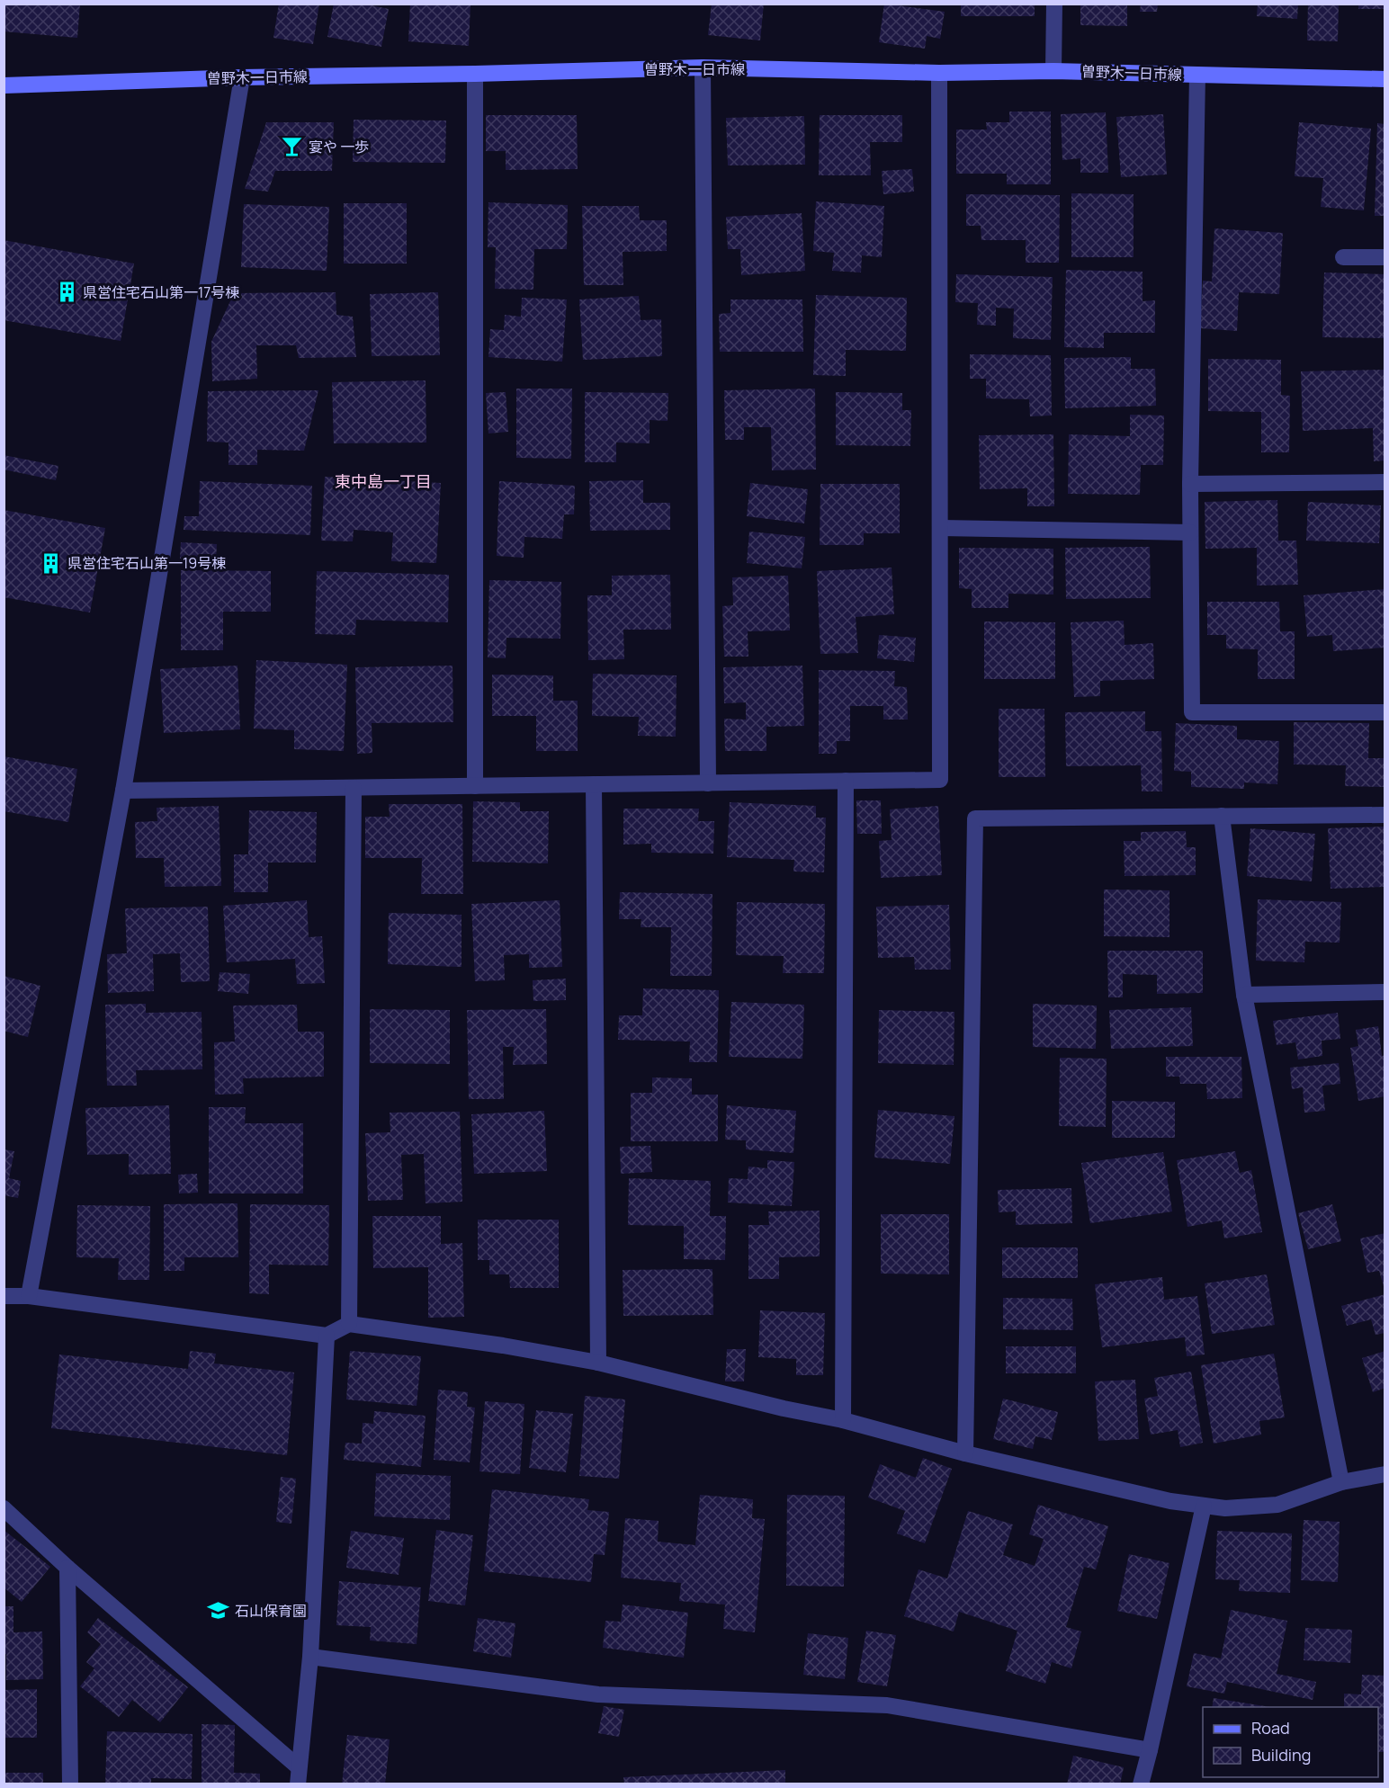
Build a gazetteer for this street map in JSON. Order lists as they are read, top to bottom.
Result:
{
  "streets": {
    "main road": ["曽野木一日市線"]
  },
  "districts": ["東中島一丁目"],
  "places": {
    "bar": ["宴や 一歩"],
    "building": ["県営住宅石山第一17号棟", "県営住宅石山第一19号棟"],
    "school or university": ["石山保育園"]
  },
  "legend": ["Road", "Building"]
}
